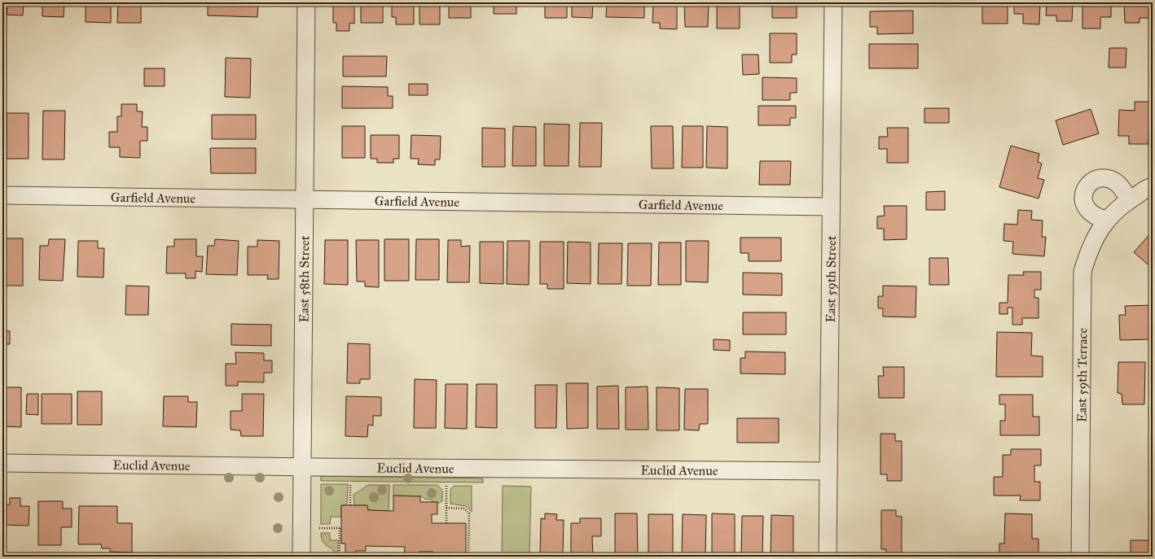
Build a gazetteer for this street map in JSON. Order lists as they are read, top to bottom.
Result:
{
  "streets": {
    "street": [
      "Garfield Avenue",
      "East 58th Street",
      "East 59th Street",
      "East 59th Terrace",
      "Euclid Avenue"
    ]
  },
  "crossings": [
    ["Garfield Avenue", "East 58th Street"],
    ["Garfield Avenue", "East 59th Street"],
    ["East 58th Street", "Euclid Avenue"],
    ["East 59th Street", "Euclid Avenue"]
  ]
}
